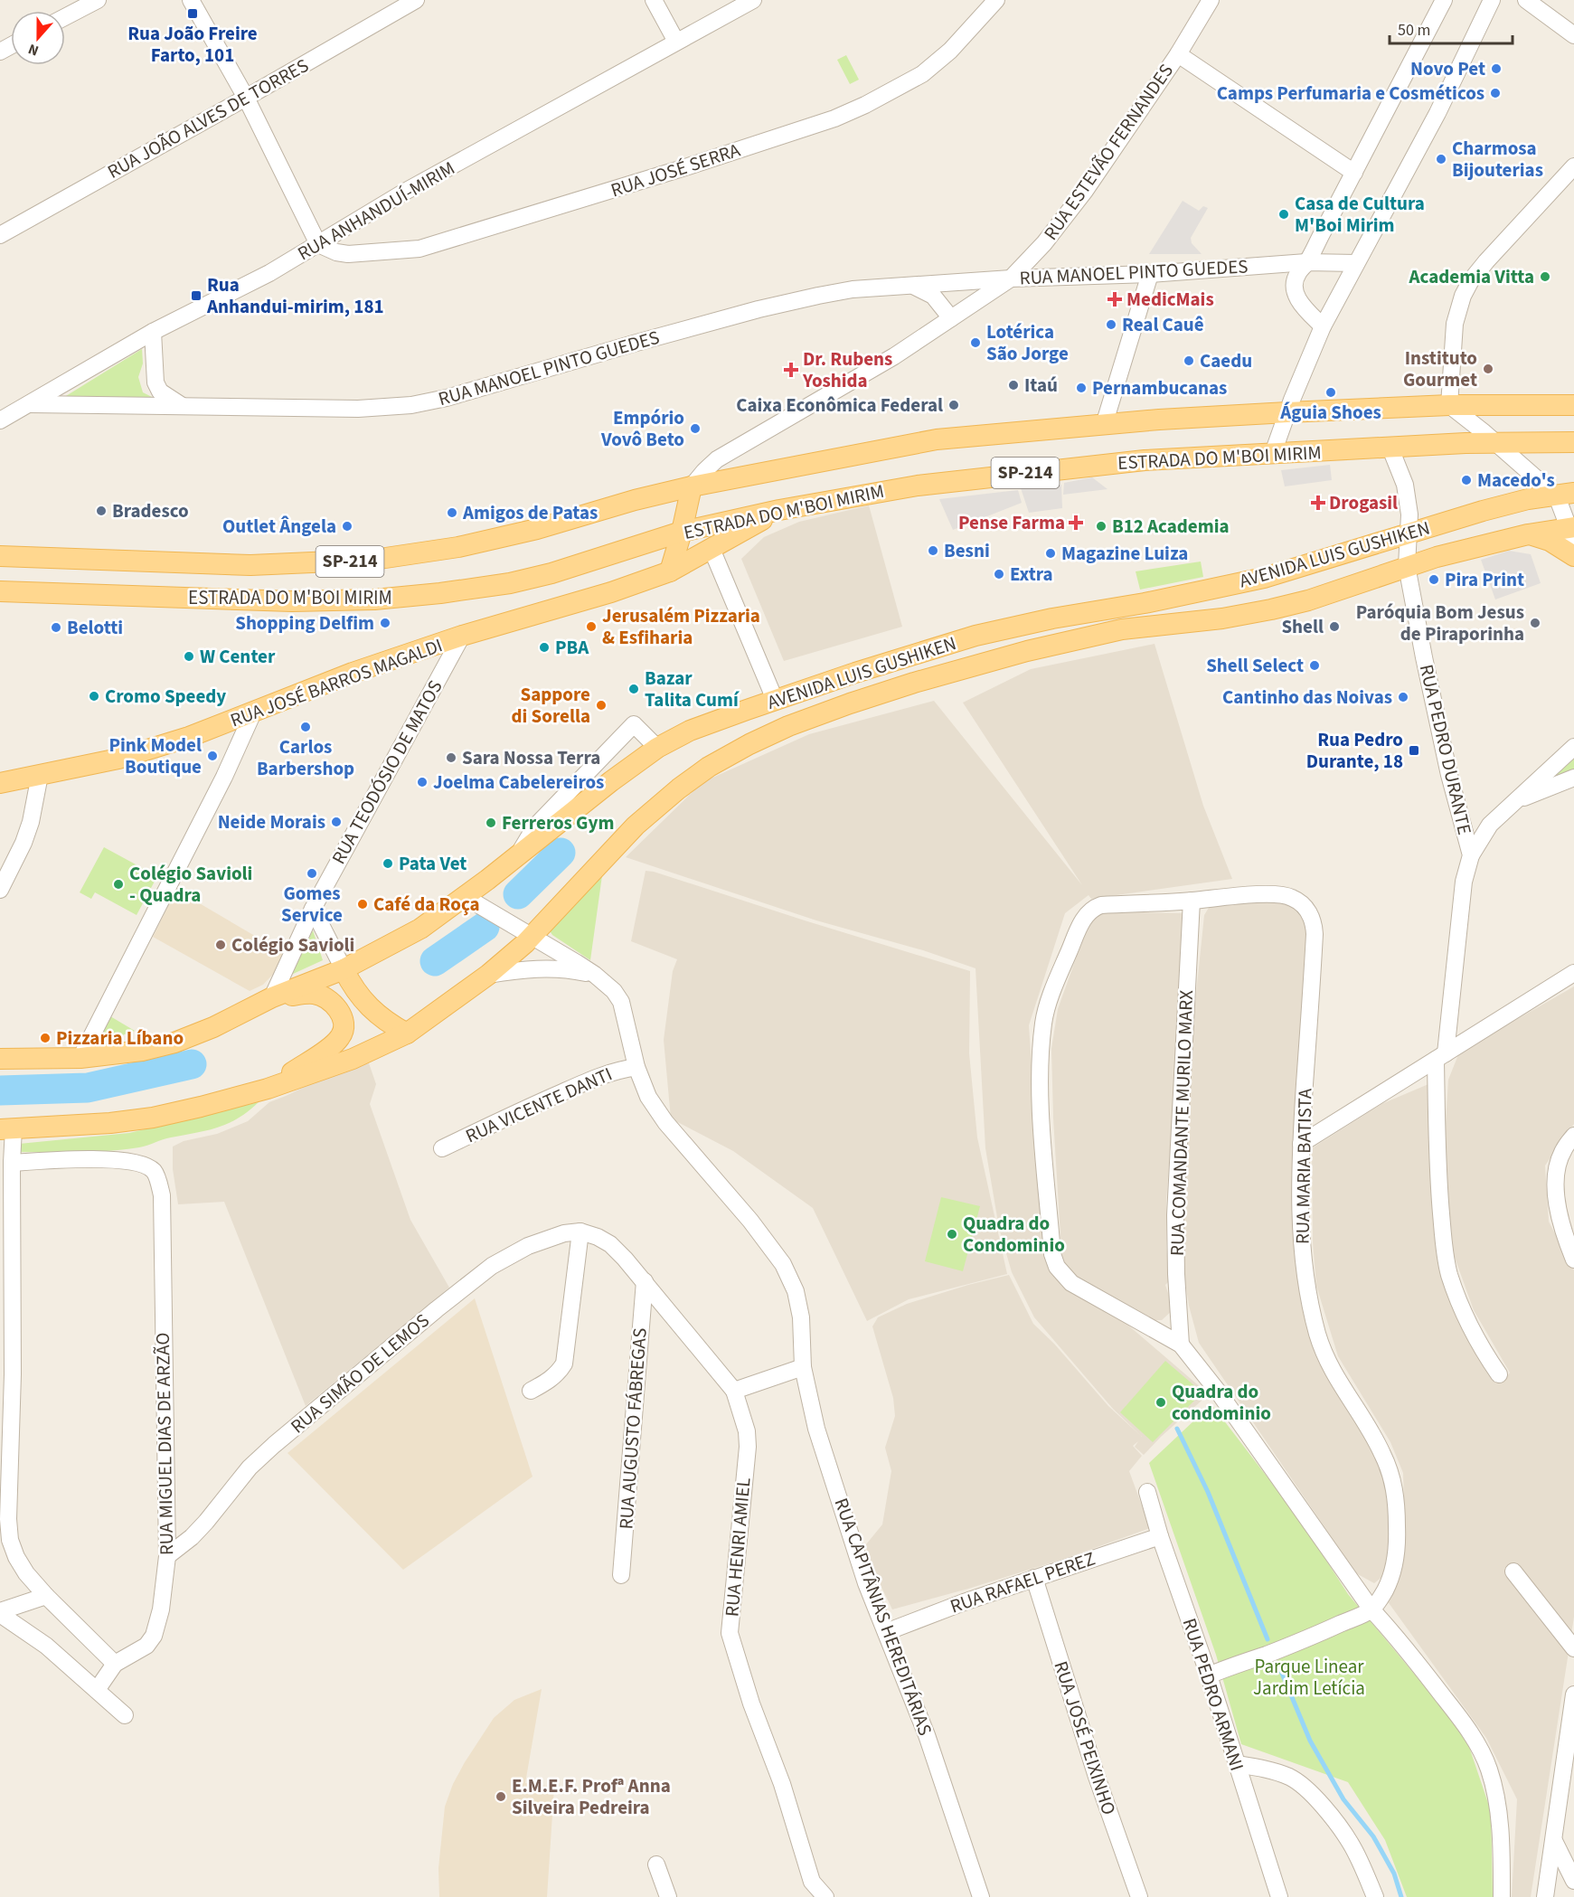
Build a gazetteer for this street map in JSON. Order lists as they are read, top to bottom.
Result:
{
  "streets": {
    "main road": [
      "ESTRADA DO M'BOI MIRIM",
      "SP-214",
      "AVENIDA LUIS GUSHIKEN",
      "RUA JOSÉ BARROS MAGALDI"
    ],
    "street": [
      "RUA JOÃO ALVES DE TORRES",
      "RUA ESTEVÃO FERNANDES",
      "RUA JOSÉ SERRA",
      "RUA ANHANDUÍ-MIRIM",
      "RUA MANOEL PINTO GUEDES",
      "RUA PEDRO DURANTE",
      "RUA TEODÓSIO DE MATOS",
      "RUA VICENTE DANTI",
      "RUA COMANDANTE MURILO MARX",
      "RUA MARIA BATISTA",
      "RUA SIMÃO DE LEMOS",
      "RUA AUGUSTO FÁBREGAS",
      "RUA MIGUEL DIAS DE ARZÃO",
      "RUA HENRI AMIEL",
      "RUA RAFAEL PEREZ",
      "RUA CAPITÂNIAS HEREDITÁRIAS",
      "RUA PEDRO ARMANI",
      "RUA JOSÉ PEIXINHO"
    ]
  },
  "crossings": [
    ["RUA ESTEVÃO FERNANDES", "RUA MANOEL PINTO GUEDES"],
    ["RUA ESTEVÃO FERNANDES", "ESTRADA DO M'BOI MIRIM"],
    ["RUA JOSÉ SERRA", "RUA ANHANDUÍ-MIRIM"],
    ["RUA ANHANDUÍ-MIRIM", "RUA MANOEL PINTO GUEDES"],
    ["ESTRADA DO M'BOI MIRIM", "RUA JOSÉ BARROS MAGALDI"],
    ["ESTRADA DO M'BOI MIRIM", "RUA PEDRO DURANTE"],
    ["AVENIDA LUIS GUSHIKEN", "RUA PEDRO DURANTE"],
    ["AVENIDA LUIS GUSHIKEN", "RUA TEODÓSIO DE MATOS"],
    ["AVENIDA LUIS GUSHIKEN", "RUA CAPITÂNIAS HEREDITÁRIAS"],
    ["RUA JOSÉ BARROS MAGALDI", "RUA TEODÓSIO DE MATOS"],
    ["RUA VICENTE DANTI", "RUA CAPITÂNIAS HEREDITÁRIAS"],
    ["RUA COMANDANTE MURILO MARX", "RUA MARIA BATISTA"],
    ["RUA SIMÃO DE LEMOS", "RUA MIGUEL DIAS DE ARZÃO"],
    ["RUA RAFAEL PEREZ", "RUA CAPITÂNIAS HEREDITÁRIAS"],
    ["RUA RAFAEL PEREZ", "RUA PEDRO ARMANI"],
    ["RUA RAFAEL PEREZ", "RUA JOSÉ PEIXINHO"]
  ],
  "parks": ["Parque Linear Jardim Letícia"],
  "places": {
    "transit": ["Rua João Freire Farto, 101", "Rua Anhandui-mirim, 181", "Rua Pedro Durante, 18"],
    "other": [
      "Novo Pet",
      "Camps Perfumaria e Cosméticos",
      "Charmosa Bijouterias",
      "Casa de Cultura M'Boi Mirim",
      "Academia Vitta",
      "Real Cauê",
      "Lotérica São Jorge",
      "Caedu",
      "Instituto Gourmet",
      "Itaú",
      "Pernambucanas",
      "Águia Shoes",
      "Caixa Econômica Federal",
      "Empório Vovô Beto",
      "Macedo's",
      "Bradesco",
      "Amigos de Patas",
      "Outlet Ângela",
      "B12 Academia",
      "Besni",
      "Magazine Luiza",
      "Extra",
      "Pira Print",
      "Shopping Delfim",
      "Paróquia Bom Jesus de Piraporinha",
      "Jerusalém Pizzaria & Esfiharia",
      "Shell",
      "Belotti",
      "PBA",
      "W Center",
      "Shell Select",
      "Bazar Talita Cumí",
      "Cromo Speedy",
      "Cantinho das Noivas",
      "Sappore di Sorella",
      "Carlos Barbershop",
      "Pink Model Boutique",
      "Sara Nossa Terra",
      "Joelma Cabelereiros",
      "Neide Morais",
      "Ferreros Gym",
      "Pata Vet",
      "Gomes Service",
      "Colégio Savioli - Quadra",
      "Café da Roça",
      "Colégio Savioli",
      "Pizzaria Líbano",
      "Quadra do Condominio",
      "Quadra do condominio",
      "E.M.E.F. Profª Anna Silveira Pedreira"
    ],
    "health": [
      "MedicMais",
      "Dr. Rubens Yoshida",
      "Drogasil",
      "Pense Farma"
    ]
  },
  "scale_bar": "50 m",
  "north": "bottom"
}
